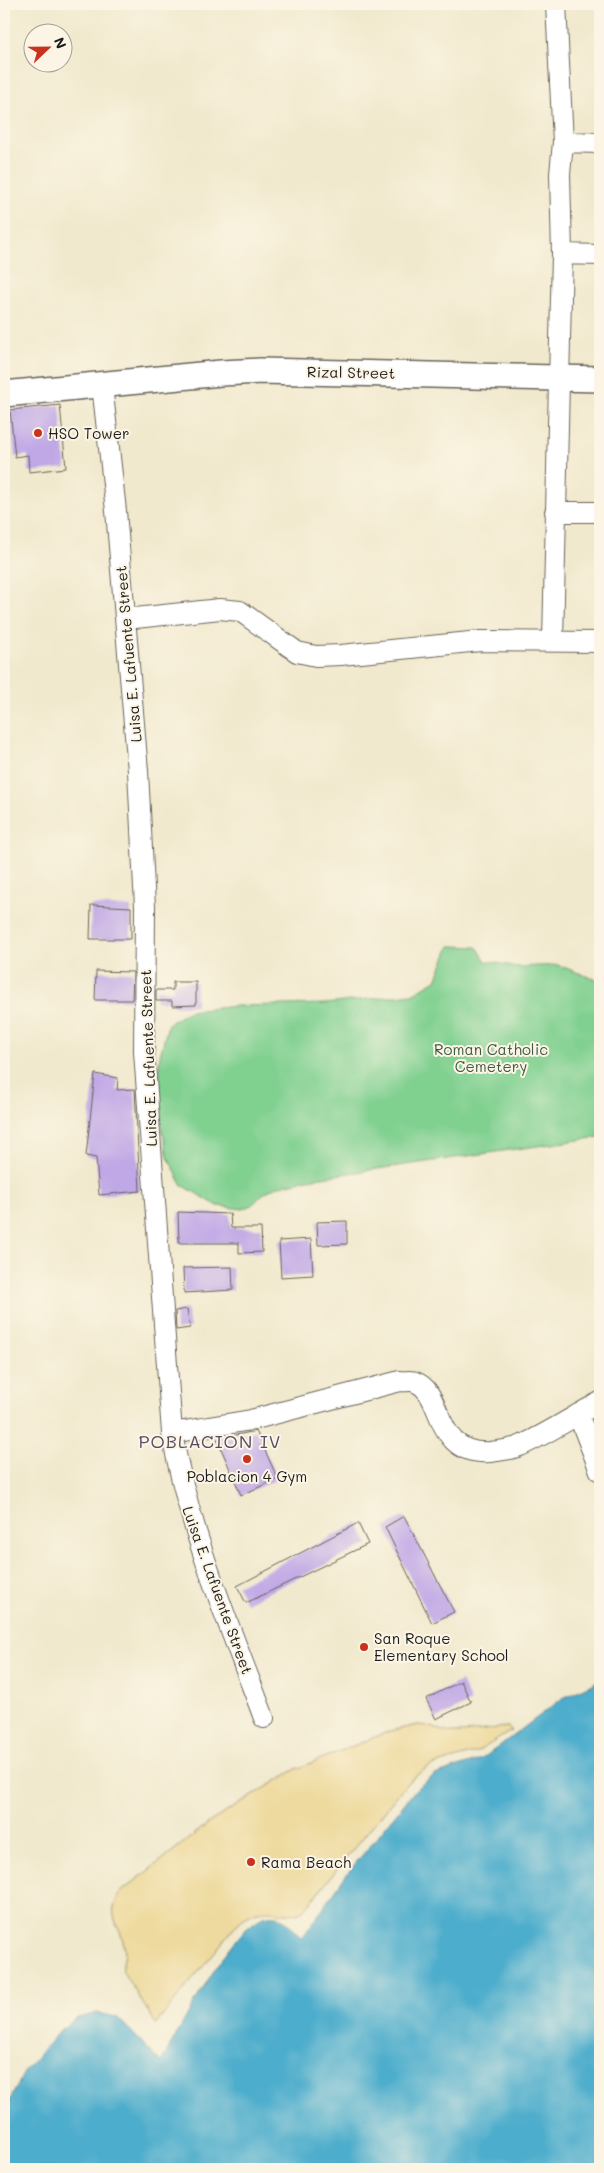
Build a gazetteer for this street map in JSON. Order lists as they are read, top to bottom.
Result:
{
  "streets": {
    "main road": ["Rizal Street"],
    "street": ["Luisa E. Lafuente Street"]
  },
  "crossings": [
    ["Rizal Street", "Luisa E. Lafuente Street"]
  ],
  "districts": ["POBLACION IV"],
  "parks": ["Roman Catholic Cemetery"],
  "places": [
    "HSO Tower",
    "Poblacion 4 Gym",
    "San Roque Elementary School",
    "Rama Beach"
  ],
  "north": "right"
}
